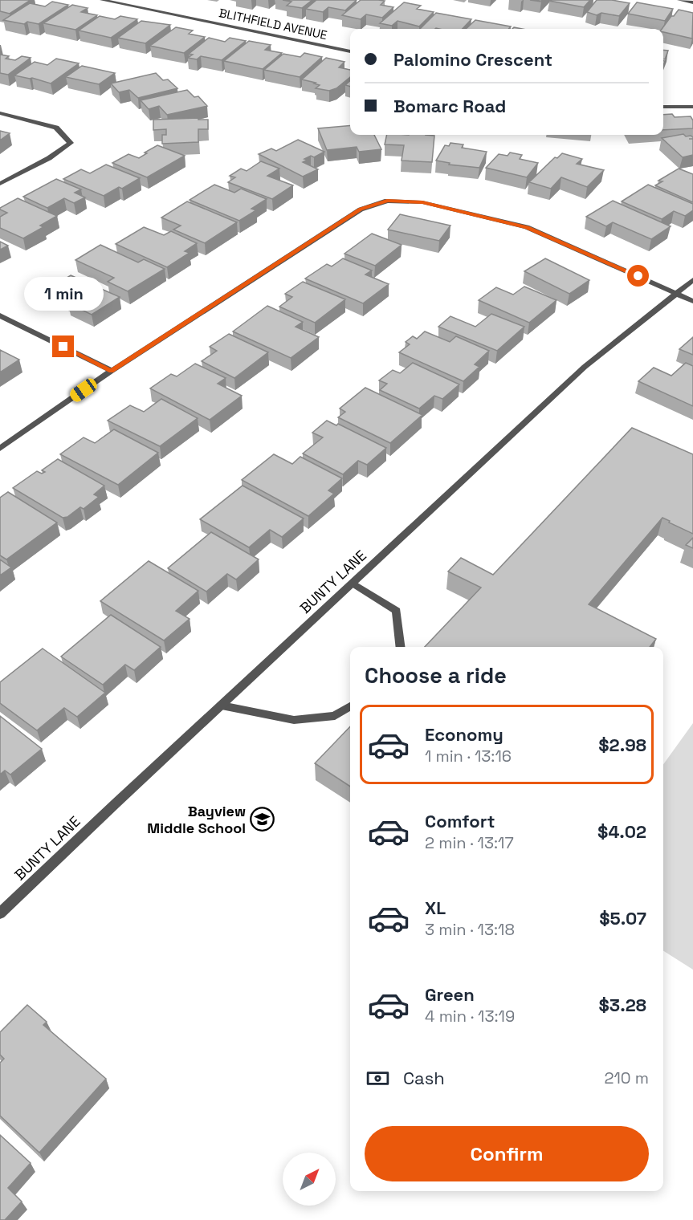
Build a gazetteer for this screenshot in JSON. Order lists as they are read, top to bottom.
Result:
{
  "streets": {
    "street": ["BLITHFIELD AVENUE", "BUNTY LANE"]
  },
  "places": {
    "school or university": ["Bayview Middle School"]
  },
  "north": "top right",
  "page": {
    "banner": ["Palomino Crescent", "Bomarc Road"],
    "bubble": "1 min",
    "heading": "Choose a ride",
    "list": [
      {
        "name": "Economy",
        "note": "1 min · 13:16",
        "value": "$2.98"
      },
      {
        "name": "Comfort",
        "note": "2 min · 13:17",
        "value": "$4.02"
      },
      {
        "name": "XL",
        "note": "3 min · 13:18",
        "value": "$5.07"
      },
      {
        "name": "Green",
        "note": "4 min · 13:19",
        "value": "$3.28"
      }
    ],
    "pay": ["Cash", "210 m"],
    "buttons": "Confirm"
  }
}
